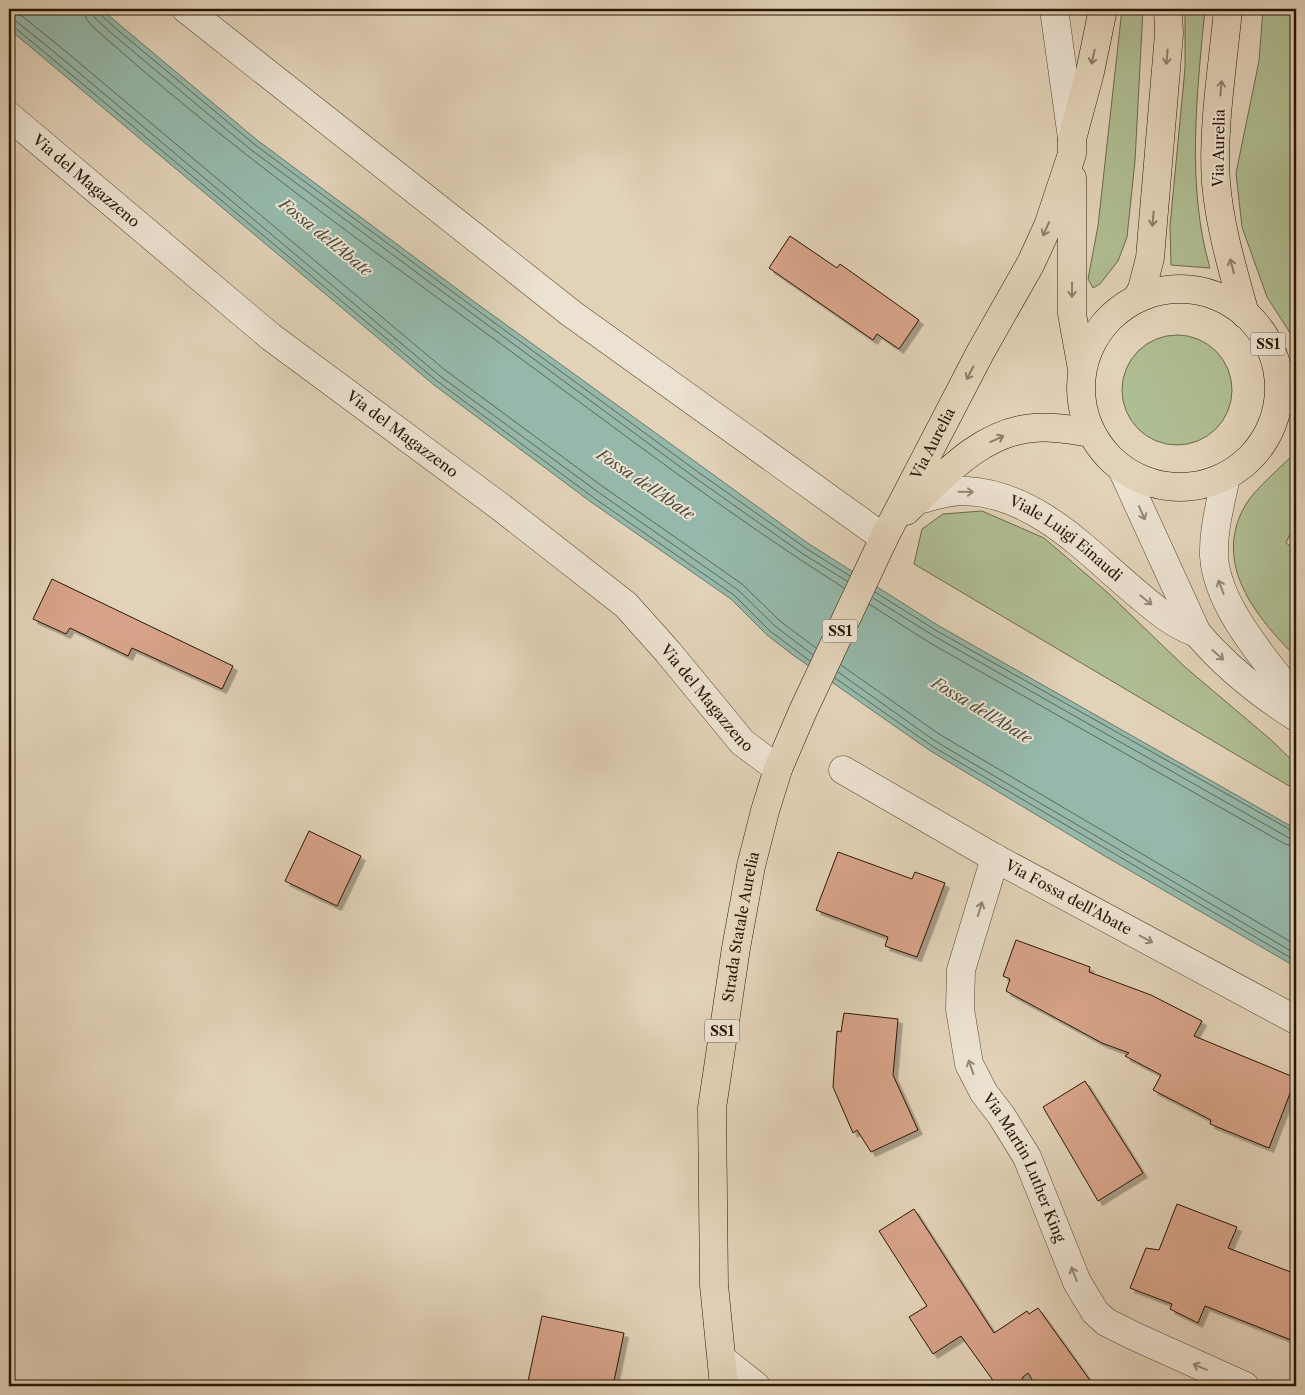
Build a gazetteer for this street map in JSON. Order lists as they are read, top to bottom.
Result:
{
  "streets": {
    "main road": ["Via Aurelia", "SS1", "Strada Statale Aurelia"],
    "street": [
      "Via del Magazzeno",
      "Viale Luigi Einaudi",
      "Via Fossa dell'Abate",
      "Via Martin Luther King"
    ]
  },
  "crossings": [
    ["Via Aurelia", "SS1"],
    ["Via Aurelia", "Viale Luigi Einaudi"],
    ["Via Aurelia", "Strada Statale Aurelia"],
    ["Via del Magazzeno", "Strada Statale Aurelia"],
    ["SS1", "Viale Luigi Einaudi"],
    ["Via Fossa dell'Abate", "Via Martin Luther King"]
  ],
  "one_way": ["Viale Luigi Einaudi", "Via Fossa dell'Abate", "Via Martin Luther King"],
  "water": ["Fossa dell'Abate"]
}
